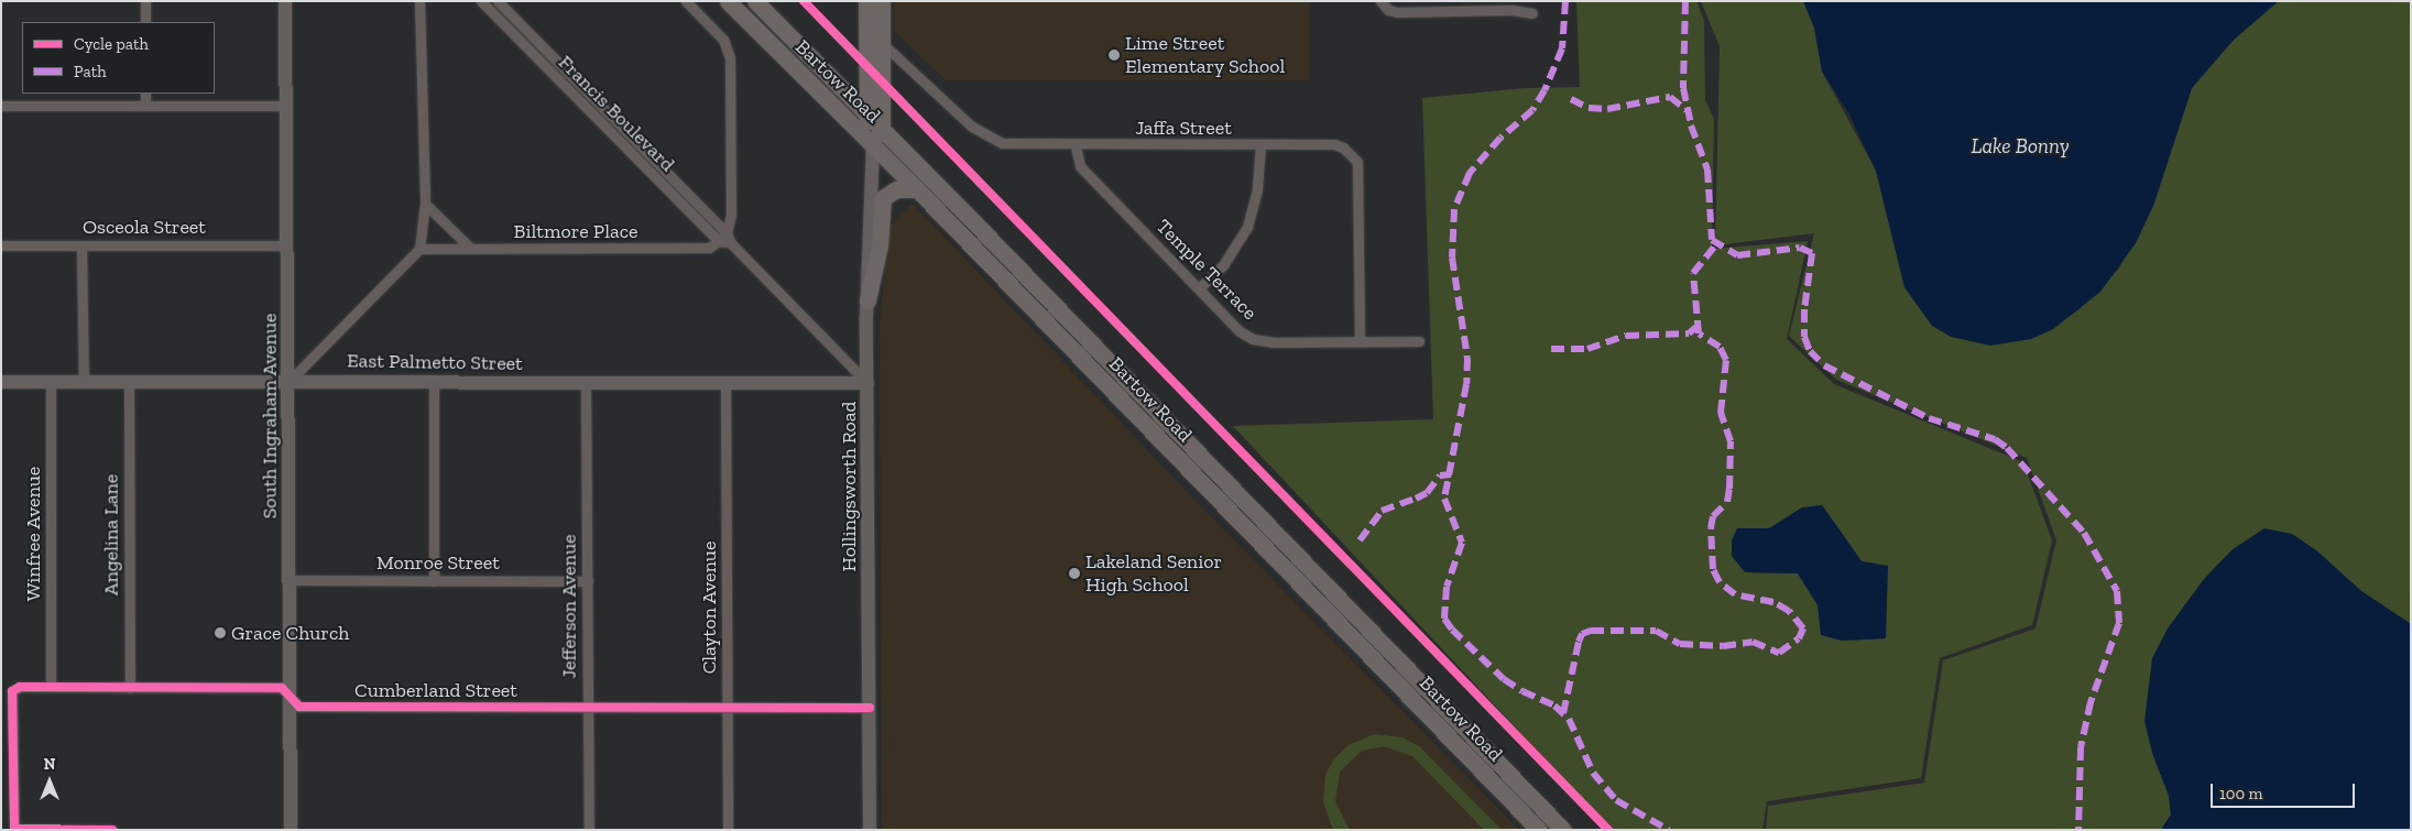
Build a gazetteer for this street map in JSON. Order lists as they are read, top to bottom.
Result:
{
  "streets": {
    "main road": ["Bartow Road"],
    "street": [
      "Francis Boulevard",
      "Jaffa Street",
      "Osceola Street",
      "Biltmore Place",
      "Temple Terrace",
      "East Palmetto Street",
      "South Ingraham Avenue",
      "Hollingsworth Road",
      "Winfree Avenue",
      "Angelina Lane",
      "Monroe Street",
      "Jefferson Avenue",
      "Clayton Avenue",
      "Cumberland Street"
    ]
  },
  "crossings": [
    ["Bartow Road", "Hollingsworth Road"],
    ["Francis Boulevard", "Biltmore Place"],
    ["Francis Boulevard", "East Palmetto Street"],
    ["Francis Boulevard", "Hollingsworth Road"],
    ["Jaffa Street", "Temple Terrace"],
    ["Osceola Street", "South Ingraham Avenue"],
    ["East Palmetto Street", "South Ingraham Avenue"],
    ["East Palmetto Street", "Hollingsworth Road"],
    ["East Palmetto Street", "Winfree Avenue"],
    ["East Palmetto Street", "Angelina Lane"],
    ["East Palmetto Street", "Jefferson Avenue"],
    ["East Palmetto Street", "Clayton Avenue"],
    ["South Ingraham Avenue", "Monroe Street"],
    ["South Ingraham Avenue", "Cumberland Street"],
    ["Hollingsworth Road", "Cumberland Street"],
    ["Winfree Avenue", "Cumberland Street"],
    ["Angelina Lane", "Cumberland Street"],
    ["Monroe Street", "Jefferson Avenue"],
    ["Jefferson Avenue", "Cumberland Street"],
    ["Clayton Avenue", "Cumberland Street"]
  ],
  "water": ["Lake Bonny"],
  "places": ["Lime Street Elementary School", "Lakeland Senior High School", "Grace Church"],
  "legend": ["Cycle path", "Path"],
  "scale_bar": "100 m",
  "north": "top"
}
